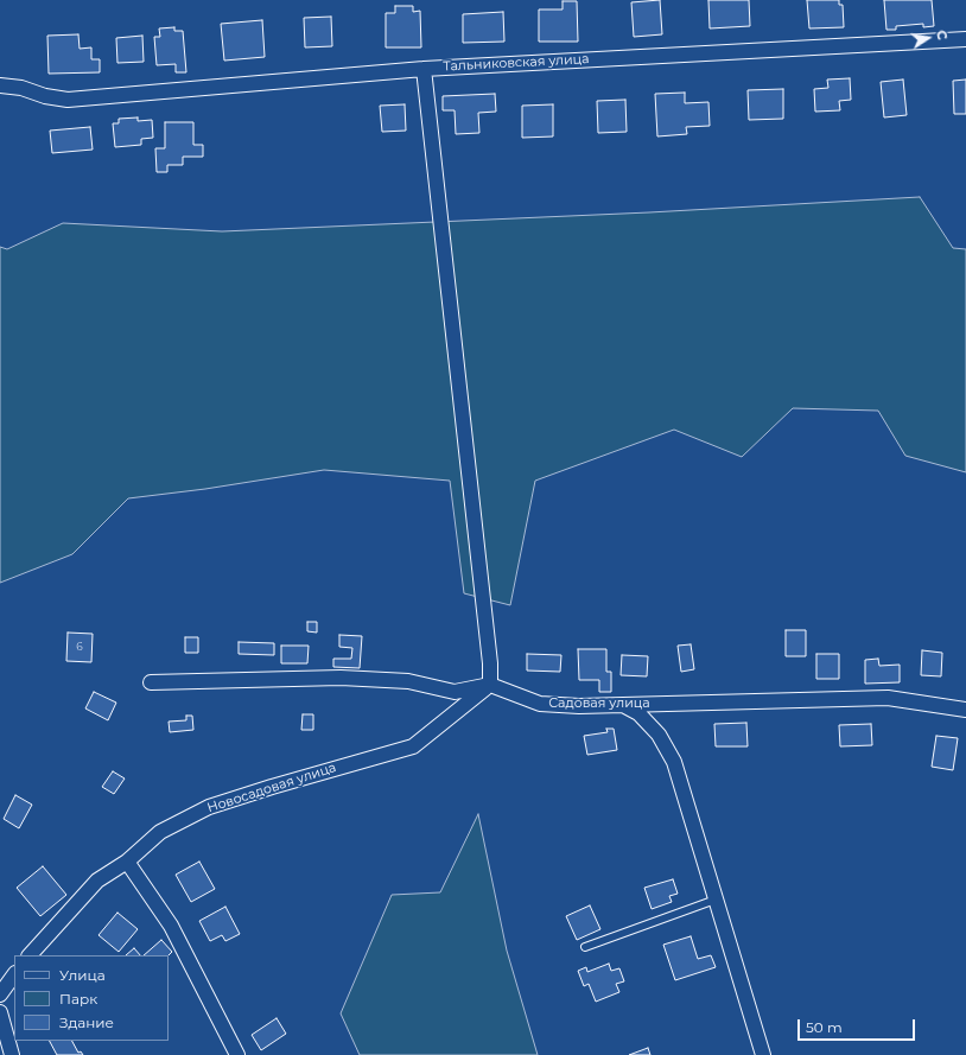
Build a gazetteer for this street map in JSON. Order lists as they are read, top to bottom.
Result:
{
  "streets": {
    "street": ["Тальниковская улица", "Садовая улица", "Новосадовая улица"]
  },
  "crossings": [
    ["Садовая улица", "Новосадовая улица"]
  ],
  "house_numbers": ["6"],
  "legend": ["Улица", "Парк", "Здание"],
  "scale_bar": "50 m",
  "north": "right"
}
